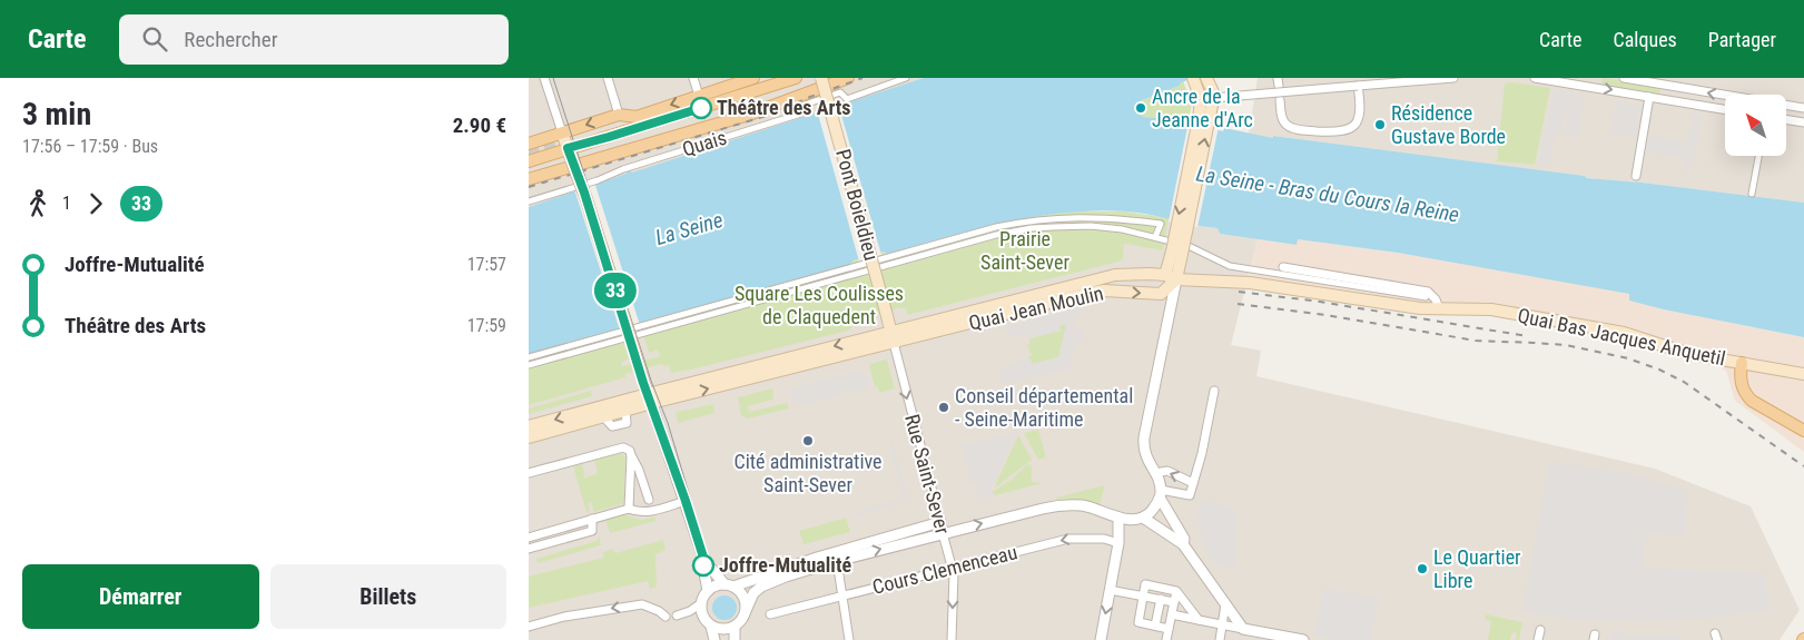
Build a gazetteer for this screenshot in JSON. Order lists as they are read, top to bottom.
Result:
{
  "streets": {
    "main road": ["Pont Boieldieu", "Quai Jean Moulin", "Quai Bas Jacques Anquetil"],
    "street": ["Quais", "Rue Saint-Sever", "Cours Clemenceau"]
  },
  "crossings": [
    ["Pont Boieldieu", "Quai Jean Moulin"],
    ["Pont Boieldieu", "Rue Saint-Sever"],
    ["Quai Jean Moulin", "Quai Bas Jacques Anquetil"],
    ["Quai Jean Moulin", "Rue Saint-Sever"],
    ["Rue Saint-Sever", "Cours Clemenceau"]
  ],
  "one_way": ["Rue Saint-Sever"],
  "water": ["La Seine - Bras du Cours la Reine", "La Seine"],
  "parks": ["Prairie Saint-Sever", "Square Les Coulisses de Claquedent"],
  "places": [
    "Théâtre des Arts",
    "Ancre de la Jeanne d'Arc",
    "Résidence Gustave Borde",
    "Conseil départemental - Seine-Maritime",
    "Cité administrative Saint-Sever",
    "Joffre-Mutualité",
    "Le Quartier Libre"
  ],
  "lines": ["bus line 33"],
  "north": "top left",
  "page": {
    "header": "Carte",
    "search": "Rechercher",
    "nav": ["Carte", "Calques", "Partager"],
    "heading": ["3 min", "17:56 – 17:59 · Bus", "2.90 €"],
    "on_map": "33",
    "legs": ["1", "33"],
    "list": [
      {
        "name": "Joffre-Mutualité",
        "value": "17:57"
      },
      {
        "name": "Théâtre des Arts",
        "value": "17:59"
      }
    ],
    "buttons": ["Démarrer", "Billets"]
  }
}
